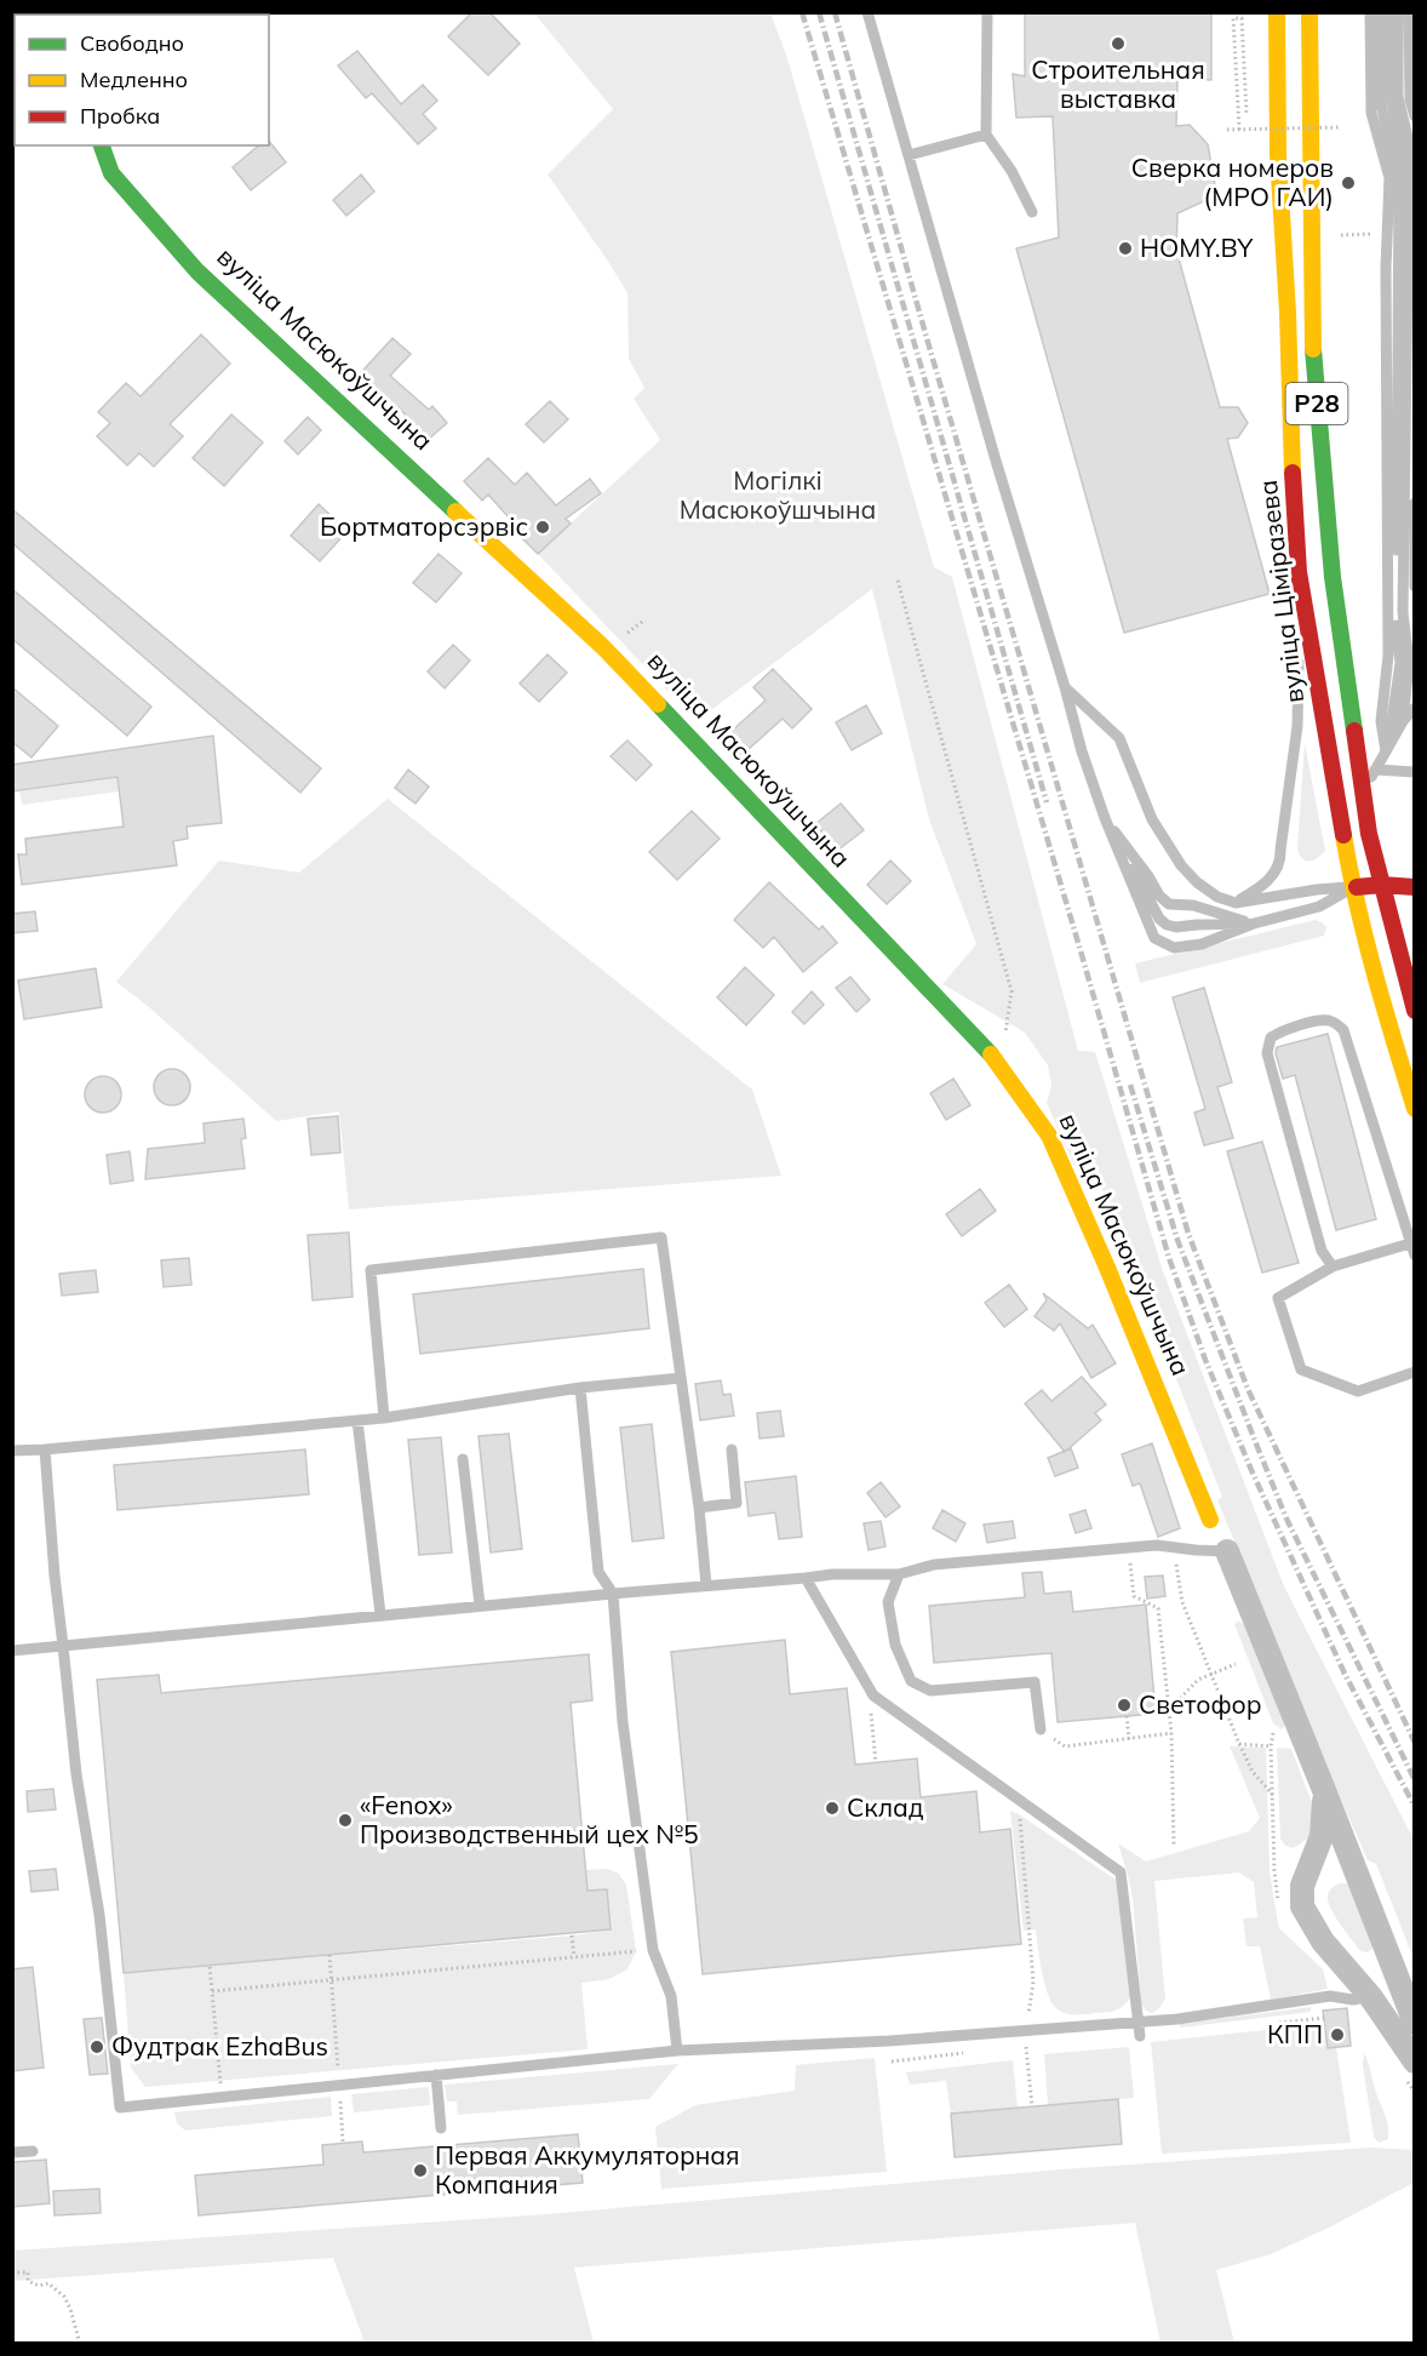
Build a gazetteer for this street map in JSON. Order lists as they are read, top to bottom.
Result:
{
  "streets": {
    "main road": ["вуліца Масюкоўшчына", "Р28", "вуліца Ціміразева"]
  },
  "parks": ["Могілкі Масюкоўшчына"],
  "places": [
    "Строительная выставка",
    "Сверка номеров (МРО ГАИ)",
    "HOMY.BY",
    "Бортматорсэрвіс",
    "Светофор",
    "Склад",
    "«Fenox» Производственный цех №5",
    "КПП",
    "Фудтрак EzhaBus",
    "Первая Аккумуляторная Компания"
  ],
  "legend": ["Свободно", "Медленно", "Пробка"]
}
